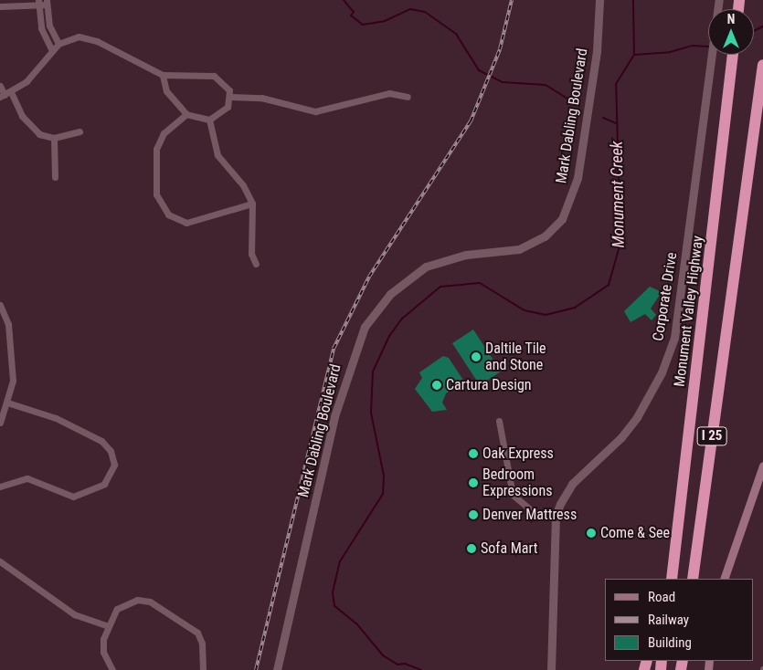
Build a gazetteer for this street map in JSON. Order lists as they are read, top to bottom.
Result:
{
  "streets": {
    "highway": ["Monument Valley Highway", "I 25"],
    "street": ["Mark Dabling Boulevard", "Corporate Drive"]
  },
  "water": ["Monument Creek"],
  "places": [
    "Daltile Tile and Stone",
    "Cartura Design",
    "Oak Express",
    "Bedroom Expressions",
    "Denver Mattress",
    "Come & See",
    "Sofa Mart"
  ],
  "legend": ["Road", "Railway", "Building"],
  "north": "top"
}
